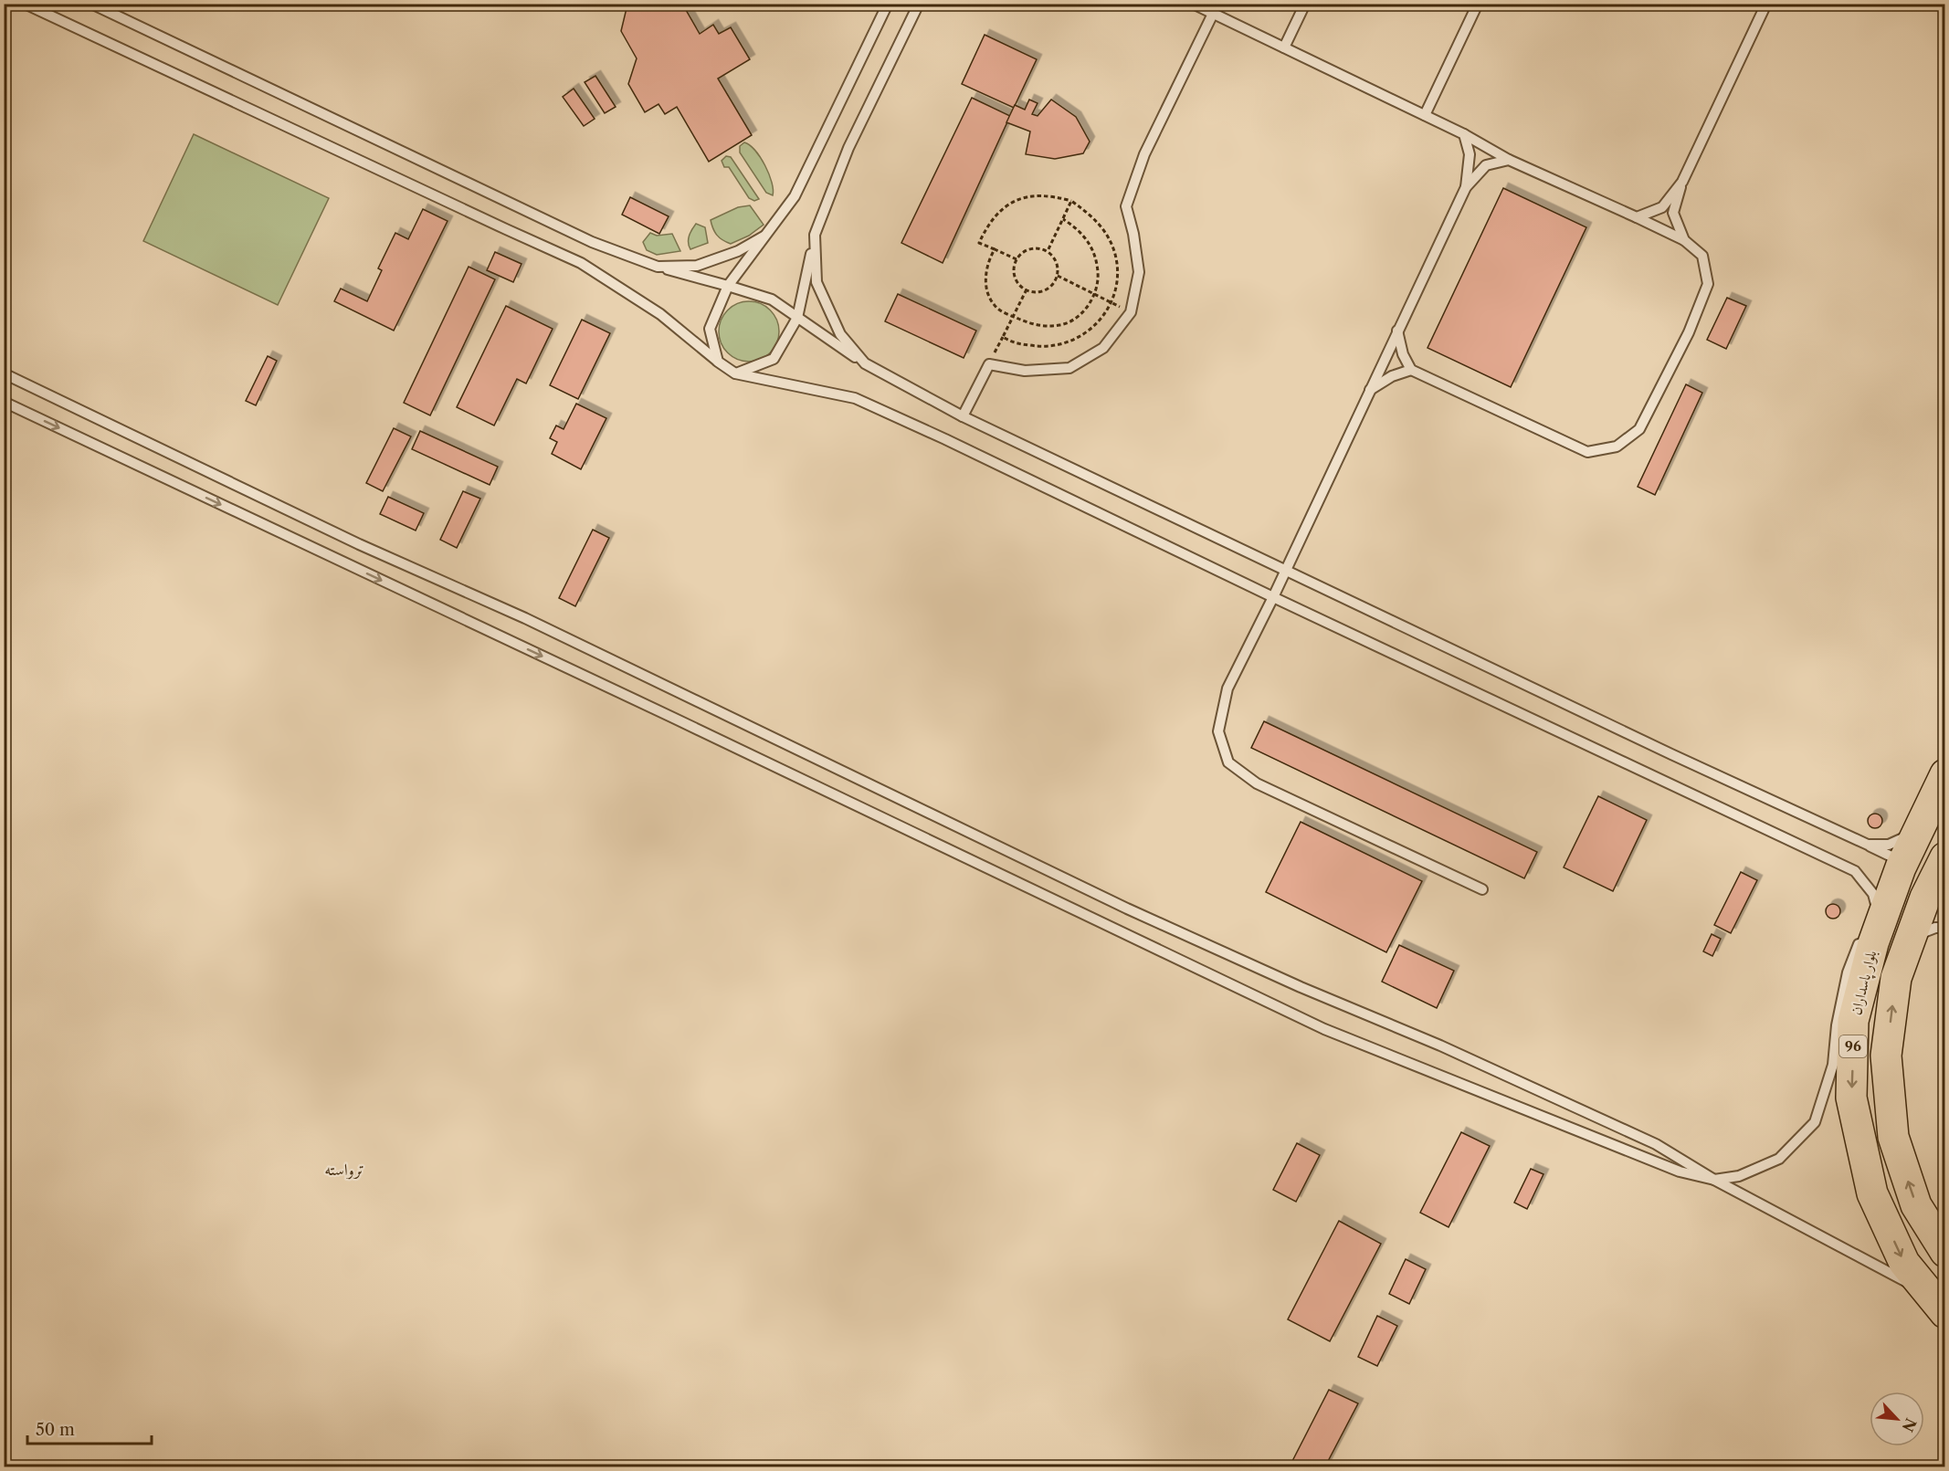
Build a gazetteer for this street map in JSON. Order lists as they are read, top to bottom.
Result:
{
  "streets": {
    "highway": ["بلوار پاسداران", "96"]
  },
  "districts": ["ترواسته"],
  "scale_bar": "50 m",
  "north": "bottom right"
}
